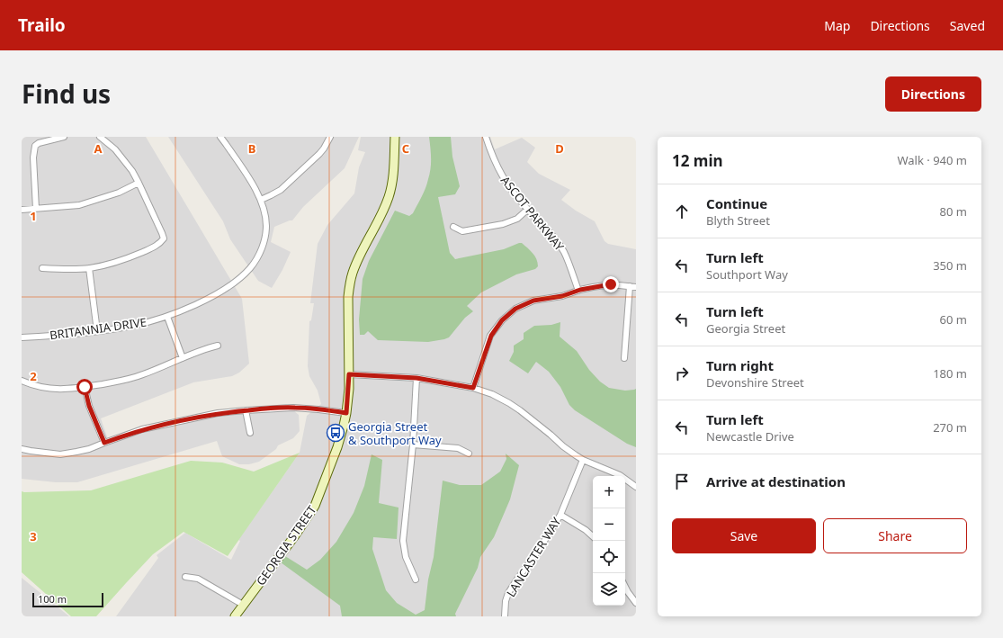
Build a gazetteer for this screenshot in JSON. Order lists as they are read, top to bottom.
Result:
{
  "streets": {
    "street": [
      "ASCOT PARKWAY",
      "BRITANNIA DRIVE",
      "GEORGIA STREET",
      "LANCASTER WAY"
    ]
  },
  "places": {
    "bus stop": ["Georgia Street & Southport Way"]
  },
  "scale_bar": "100 m",
  "page": {
    "header": "Trailo",
    "nav": ["Map", "Directions", "Saved"],
    "title": "Find us",
    "buttons": [
      "Directions",
      ["Save", "Share"]
    ],
    "heading": ["12 min", "Walk · 940 m"],
    "list": [
      ["Continue", "Blyth Street", "80 m"],
      ["Turn left", "Southport Way", "350 m"],
      ["Turn left", "Georgia Street", "60 m"],
      ["Turn right", "Devonshire Street", "180 m"],
      ["Turn left", "Newcastle Drive", "270 m"],
      "Arrive at destination"
    ],
    "map_buttons": ["+", "−"],
    "scale": "100 m"
  },
  "grid": {
    "columns": [
      "A",
      "B",
      "C",
      "D"
    ],
    "rows": ["1", "2", "3"]
  }
}
